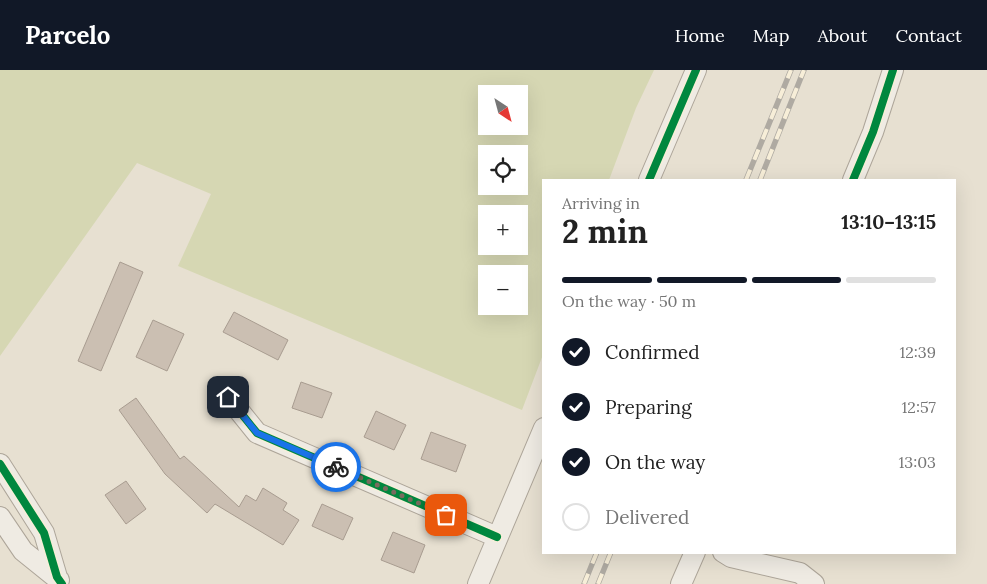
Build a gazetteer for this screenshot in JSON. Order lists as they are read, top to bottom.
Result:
{
  "north": "bottom right",
  "page": {
    "header": "Parcelo",
    "nav": [
      "Home",
      "Map",
      "About",
      "Contact"
    ],
    "map_buttons": ["+", "−"],
    "heading": ["2 min", "Arriving in", "13:10–13:15"],
    "bar": "On the way · 50 m",
    "list": [
      ["Confirmed", "12:39"],
      ["Preparing", "12:57"],
      ["On the way", "13:03"],
      "Delivered"
    ]
  }
}
